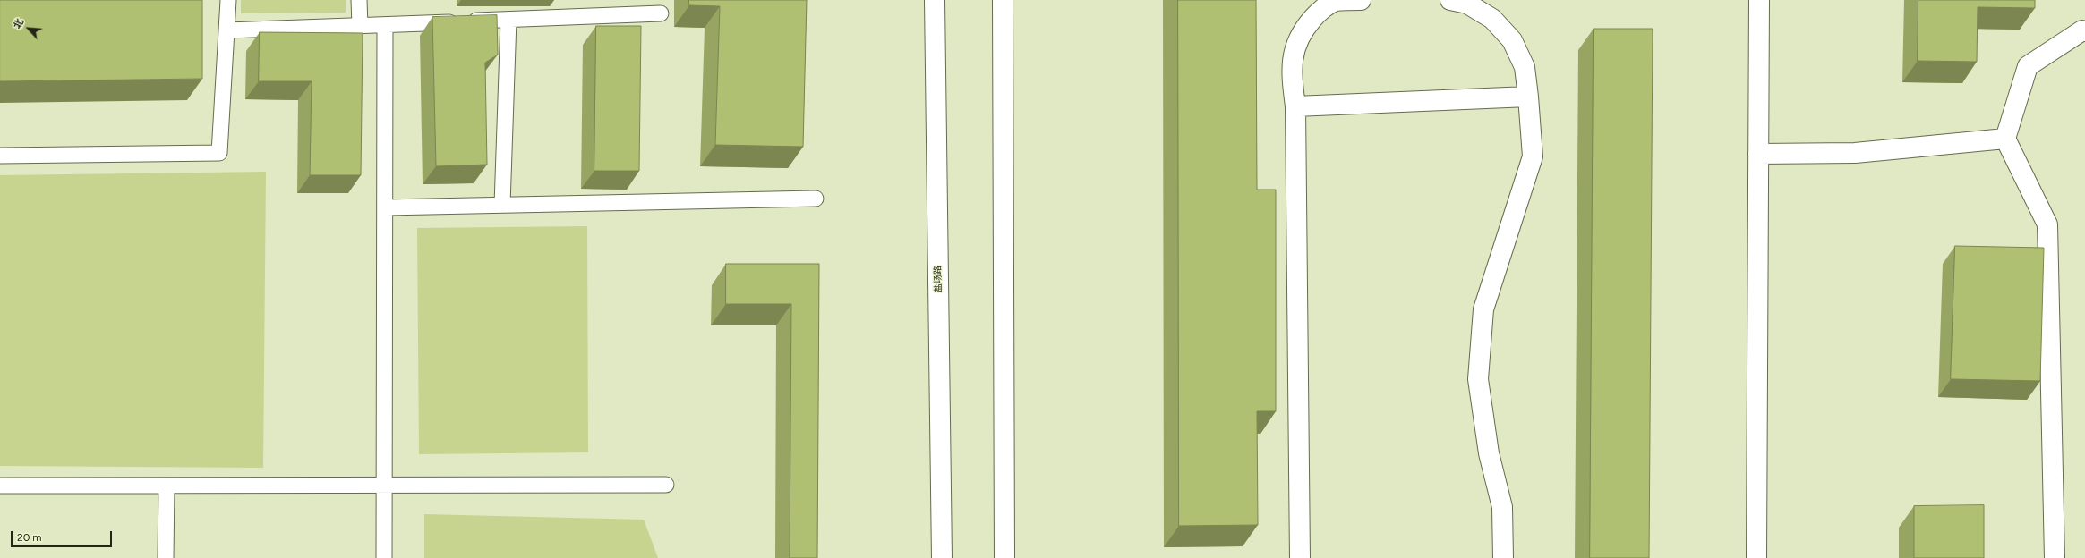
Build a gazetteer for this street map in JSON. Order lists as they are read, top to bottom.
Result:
{
  "streets": {
    "street": ["盐场路"]
  },
  "scale_bar": "20 m",
  "north": "top left"
}
